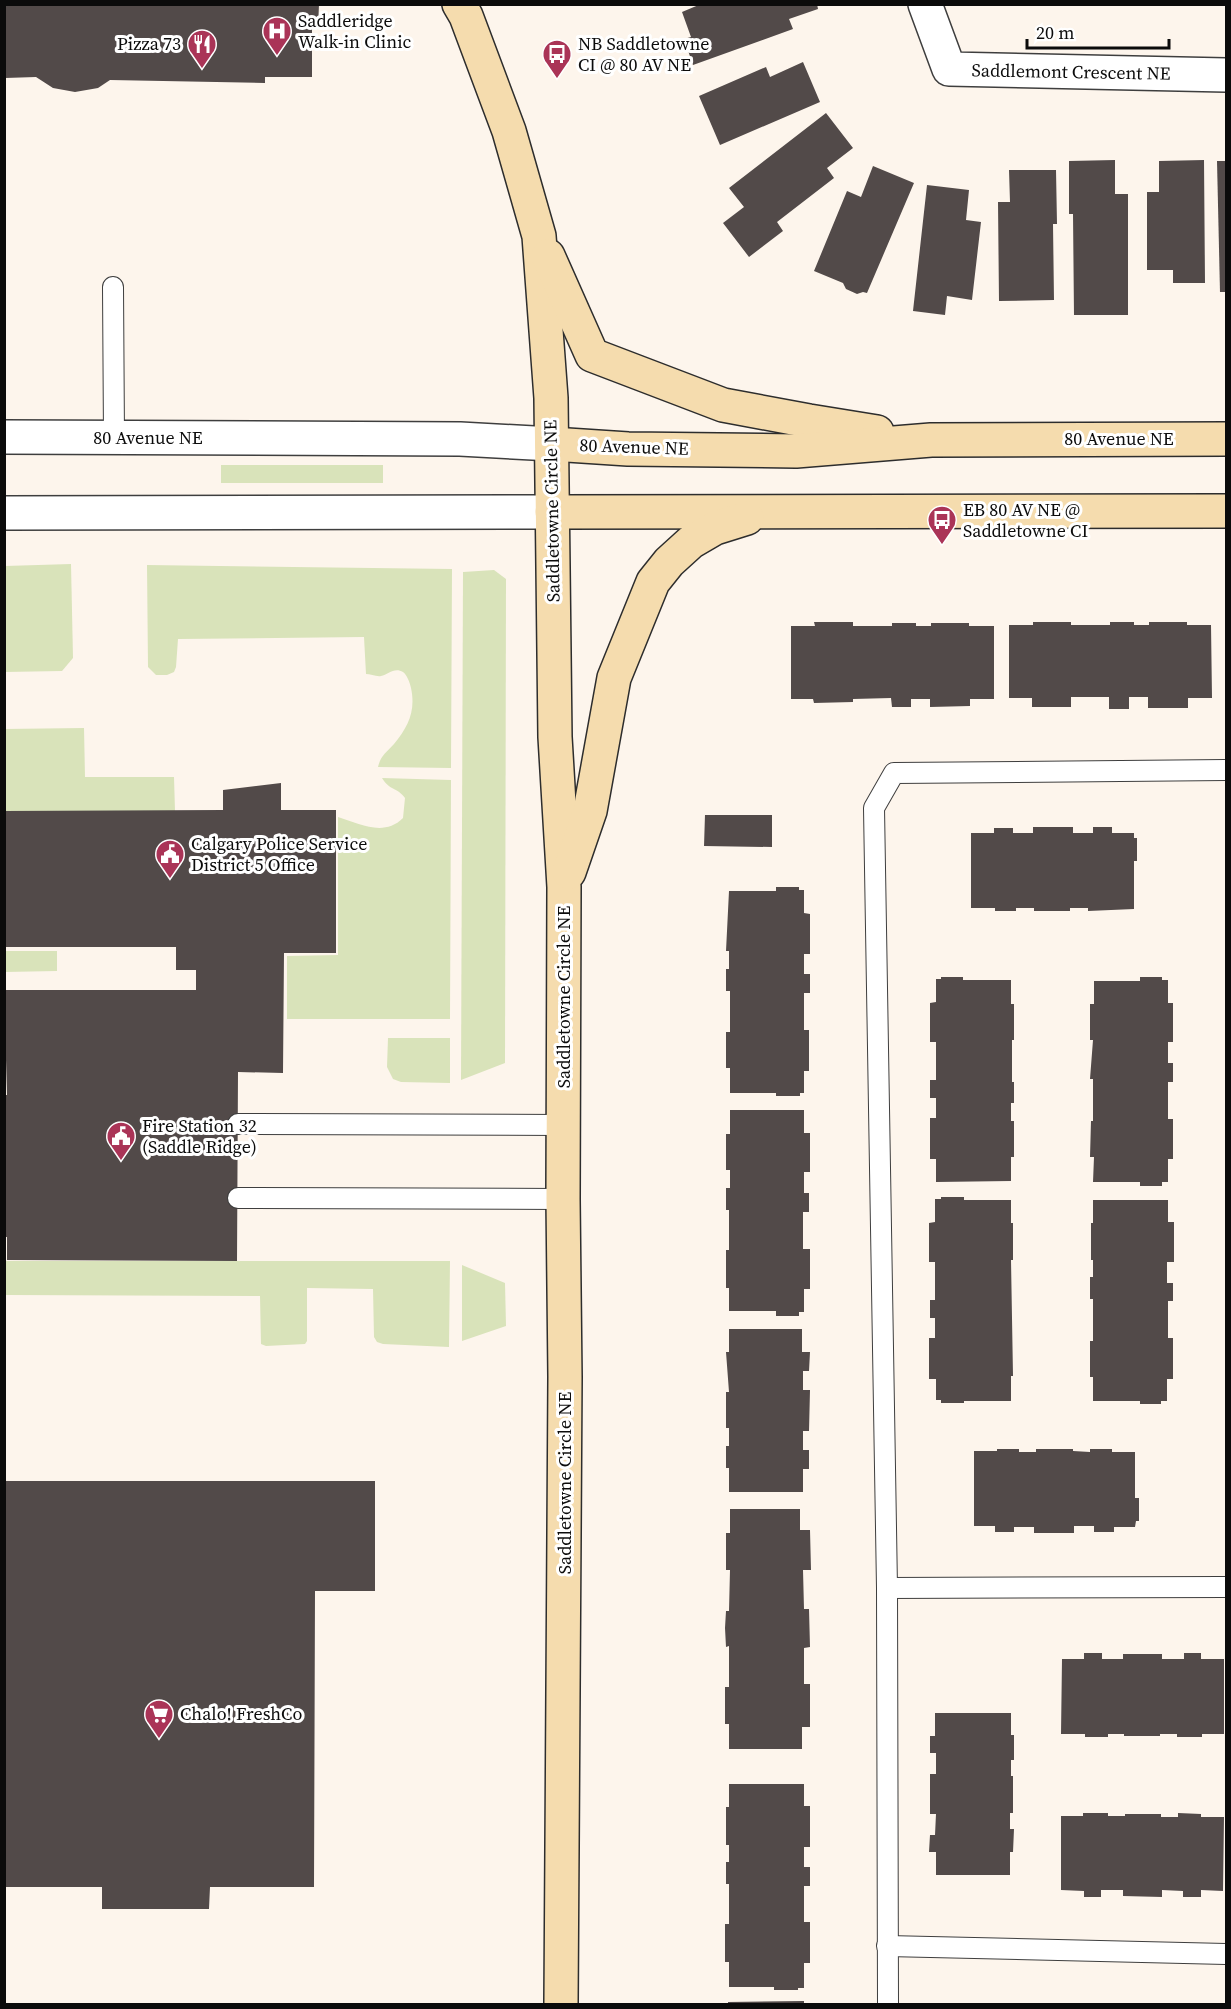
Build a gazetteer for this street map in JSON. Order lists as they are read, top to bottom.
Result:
{
  "streets": {
    "main road": ["80 Avenue NE", "Saddletowne Circle NE"],
    "street": ["Saddlemont Crescent NE"]
  },
  "crossings": [
    ["80 Avenue NE", "Saddletowne Circle NE"]
  ],
  "places": {
    "hospital": ["Saddleridge Walk-in Clinic"],
    "restaurant": ["Pizza 73"],
    "bus stop": ["NB Saddletowne CI @ 80 AV NE", "EB 80 AV NE @ Saddletowne CI"],
    "public building": ["Calgary Police Service District 5 Office", "Fire Station 32 (Saddle Ridge)"],
    "supermarket": ["Chalo! FreshCo"]
  },
  "scale_bar": "20 m"
}
